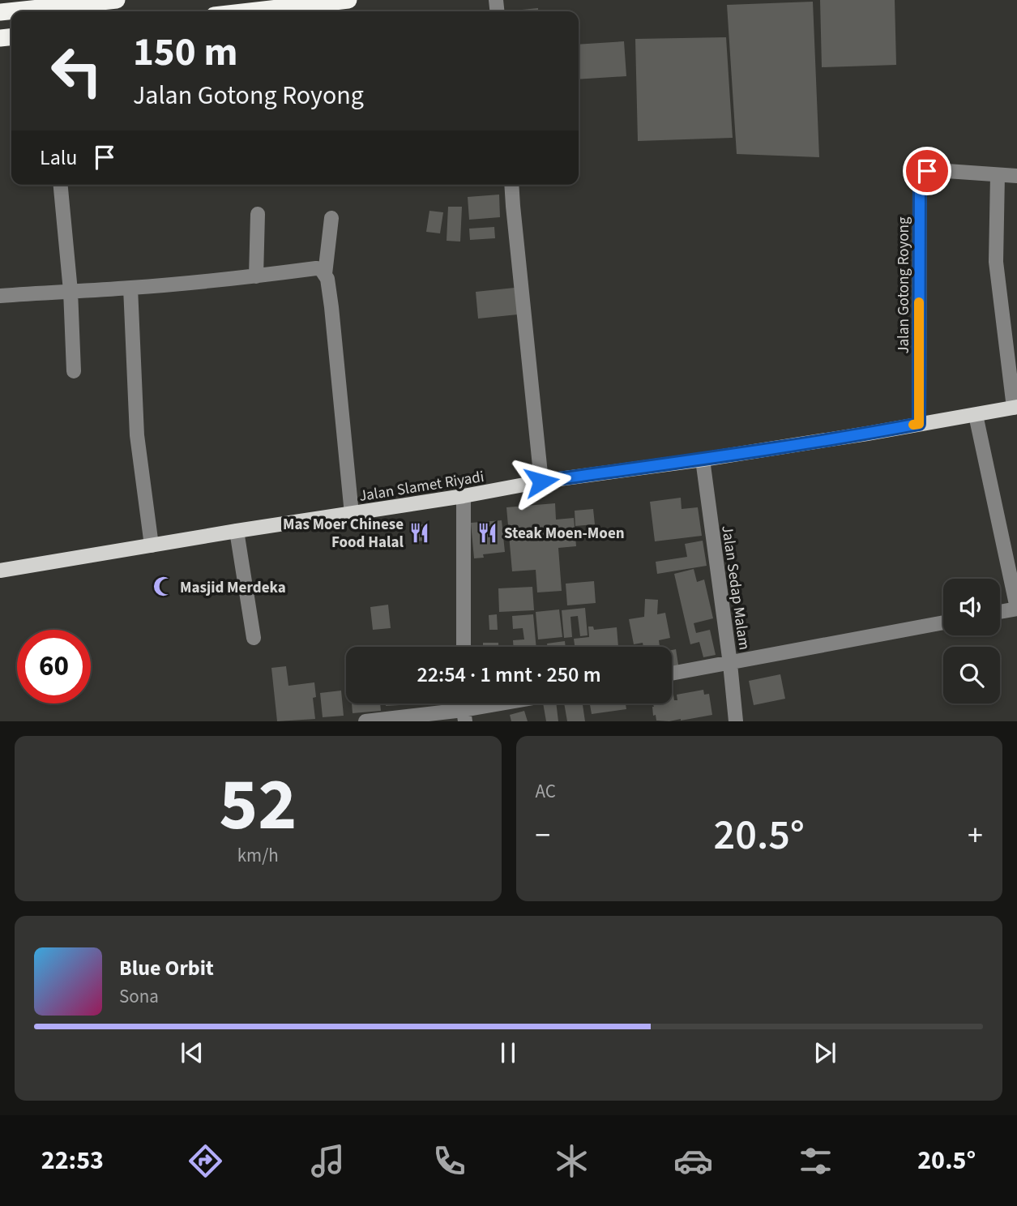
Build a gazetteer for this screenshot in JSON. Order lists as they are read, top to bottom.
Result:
{
  "streets": {
    "main road": ["Jalan Slamet Riyadi"],
    "street": ["Jalan Gotong Royong", "Jalan Sedap Malam"]
  },
  "crossings": [
    ["Jalan Gotong Royong", "Jalan Slamet Riyadi"],
    ["Jalan Slamet Riyadi", "Jalan Sedap Malam"]
  ],
  "places": {
    "restaurant": ["Mas Moer Chinese Food Halal", "Steak Moen-Moen"],
    "mosque": ["Masjid Merdeka"]
  },
  "page": {
    "turn": ["150 m", "Jalan Gotong Royong"],
    "then": "Lalu",
    "limit": "60",
    "trip": "22:54 · 1 mnt · 250 m",
    "tile": [
      ["52", "km/h"],
      "AC"
    ],
    "heat": ["−", "20.5°", "+"],
    "song": ["Blue Orbit", "Sona"],
    "tabs": ["22:53", "20.5°"]
  }
}
